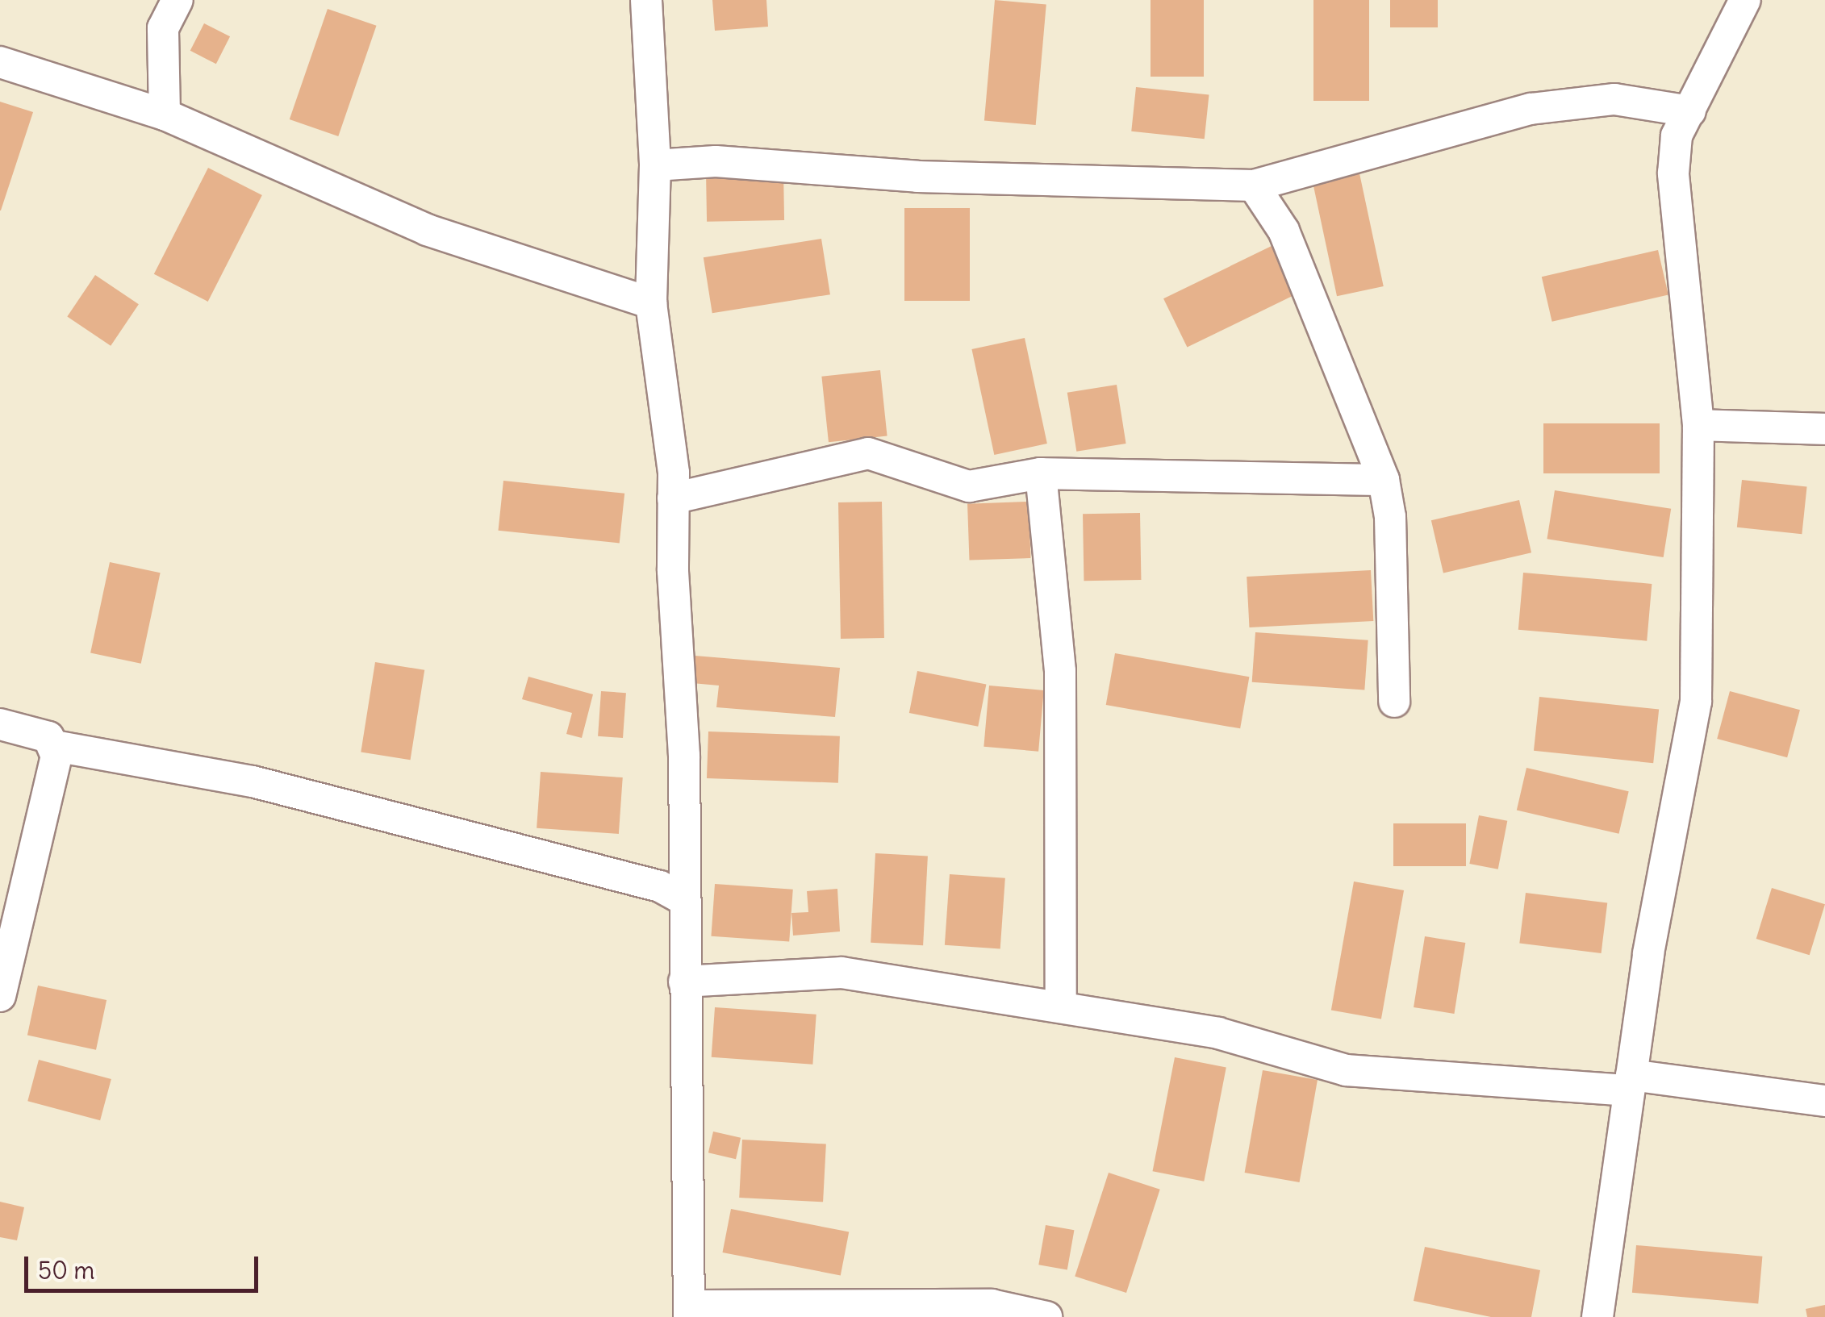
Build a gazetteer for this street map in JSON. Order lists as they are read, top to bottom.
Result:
{
  "scale_bar": "50 m"
}
